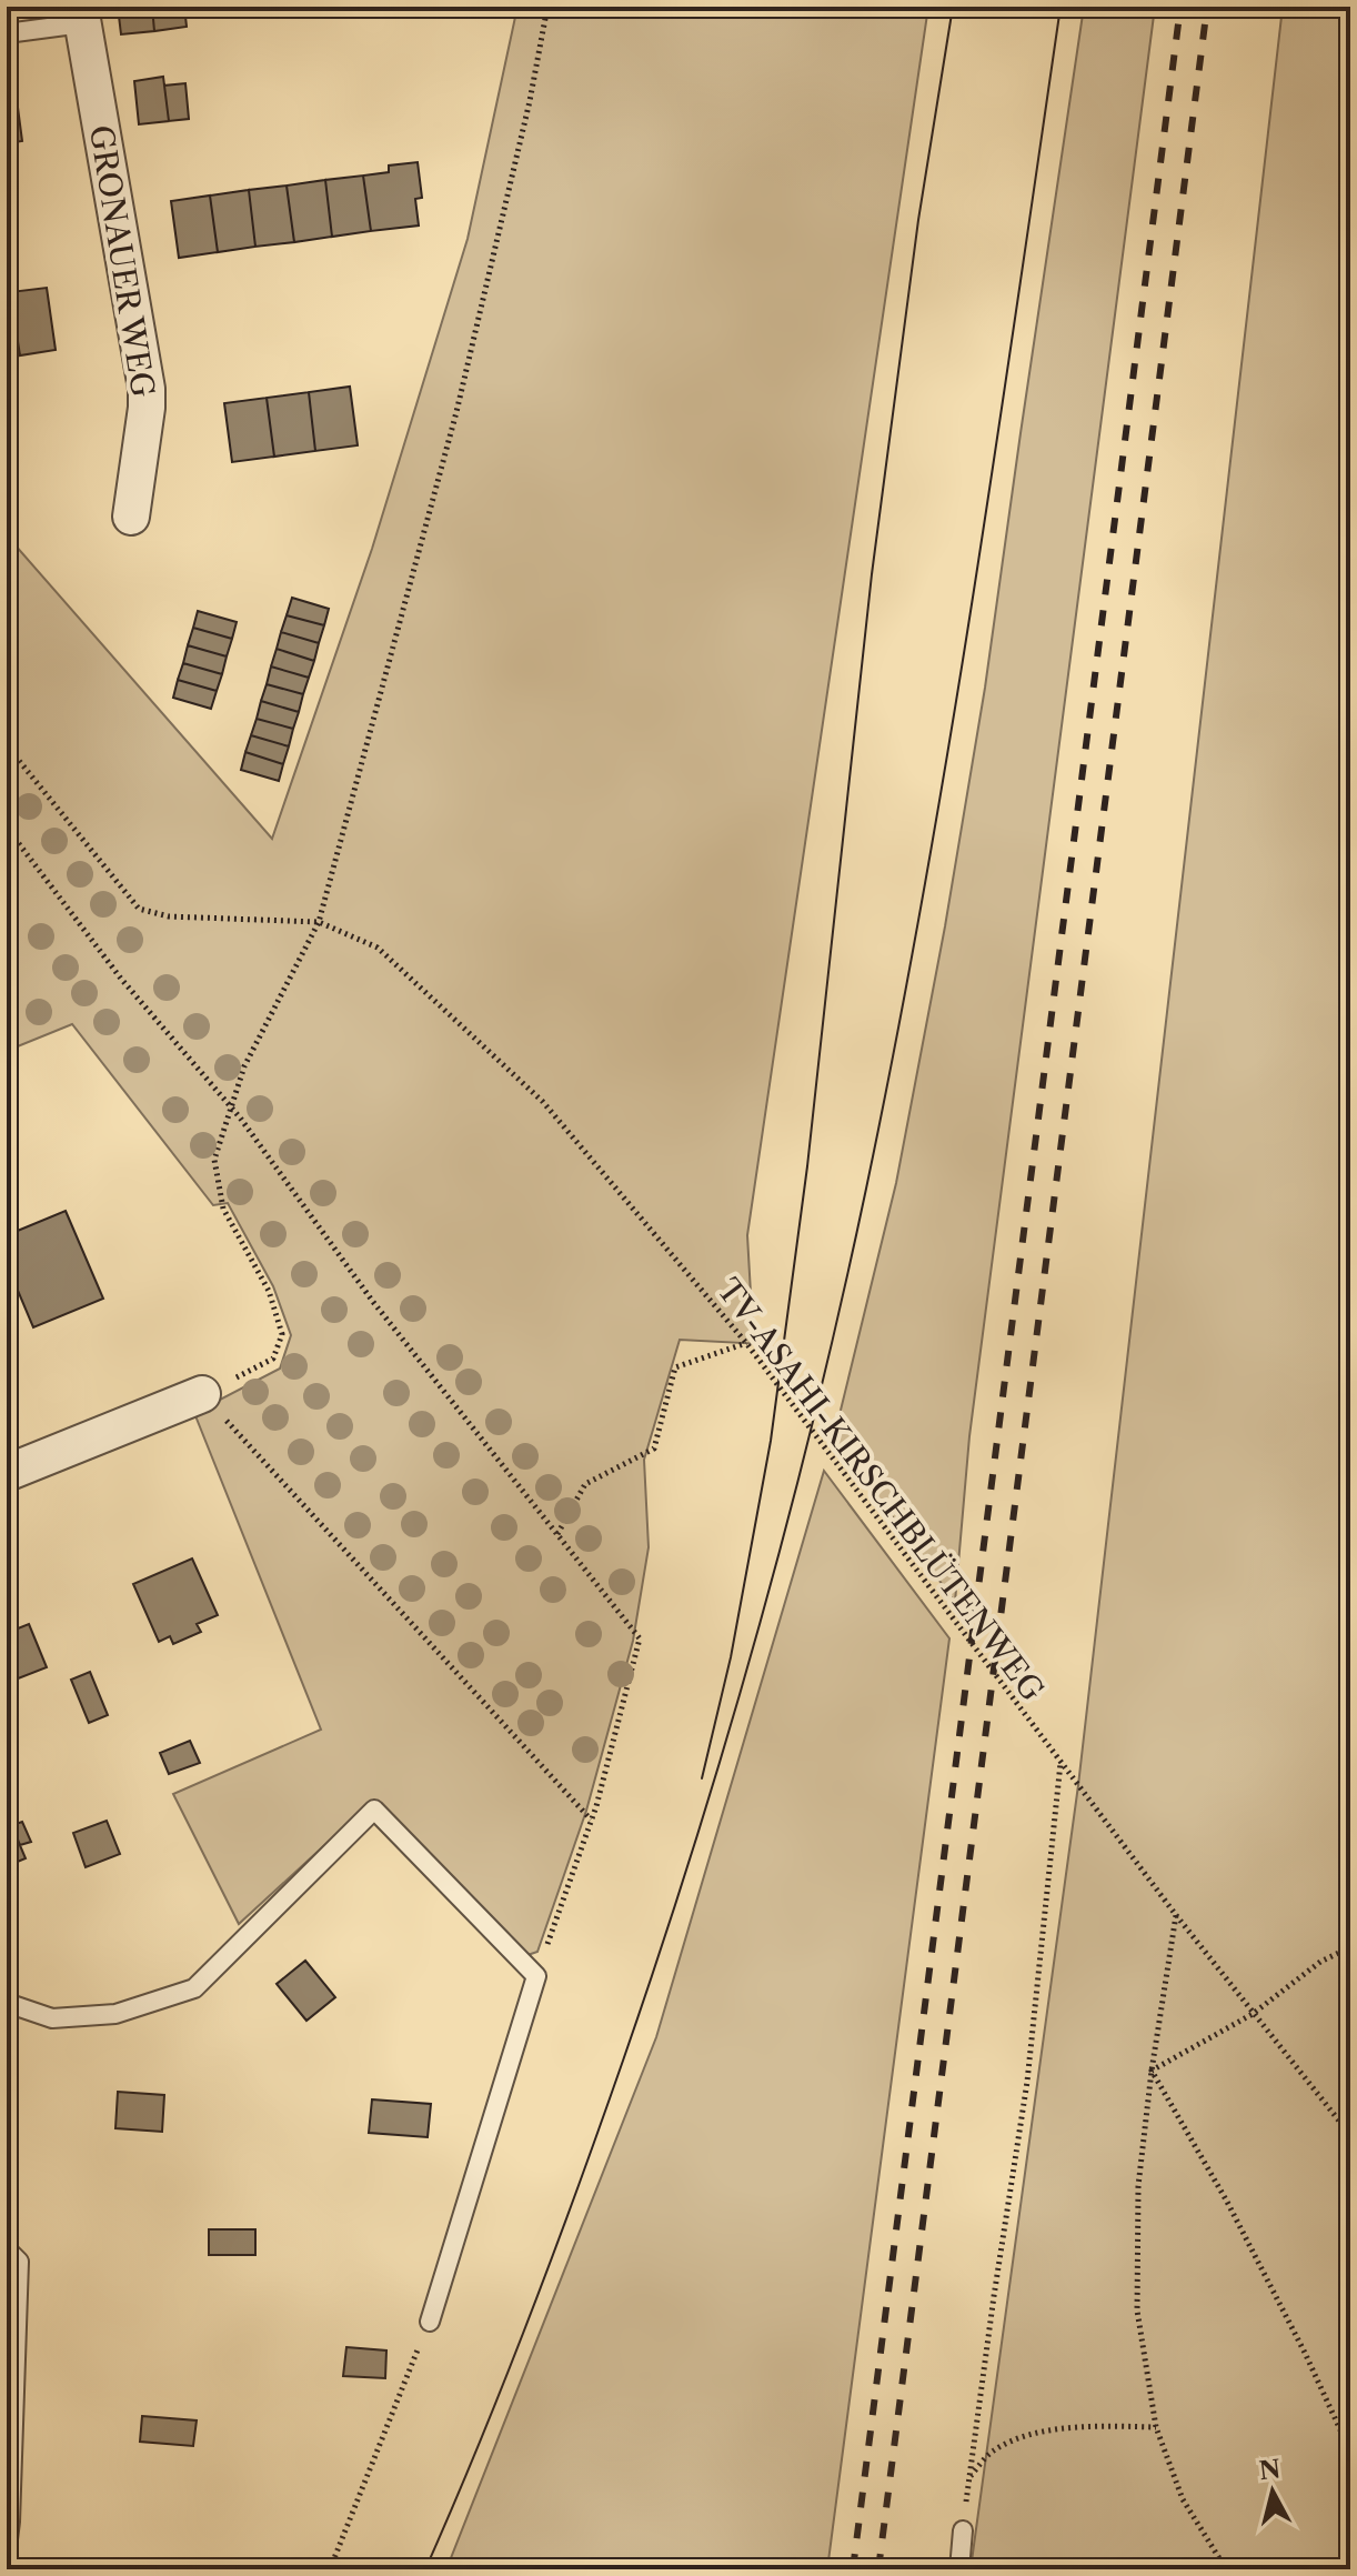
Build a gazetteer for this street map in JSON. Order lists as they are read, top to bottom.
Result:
{
  "streets": {
    "street": ["GRONAUER WEG"],
    "path": ["TV-ASAHI-KIRSCHBLÜTENWEG"]
  },
  "north": "top"
}
